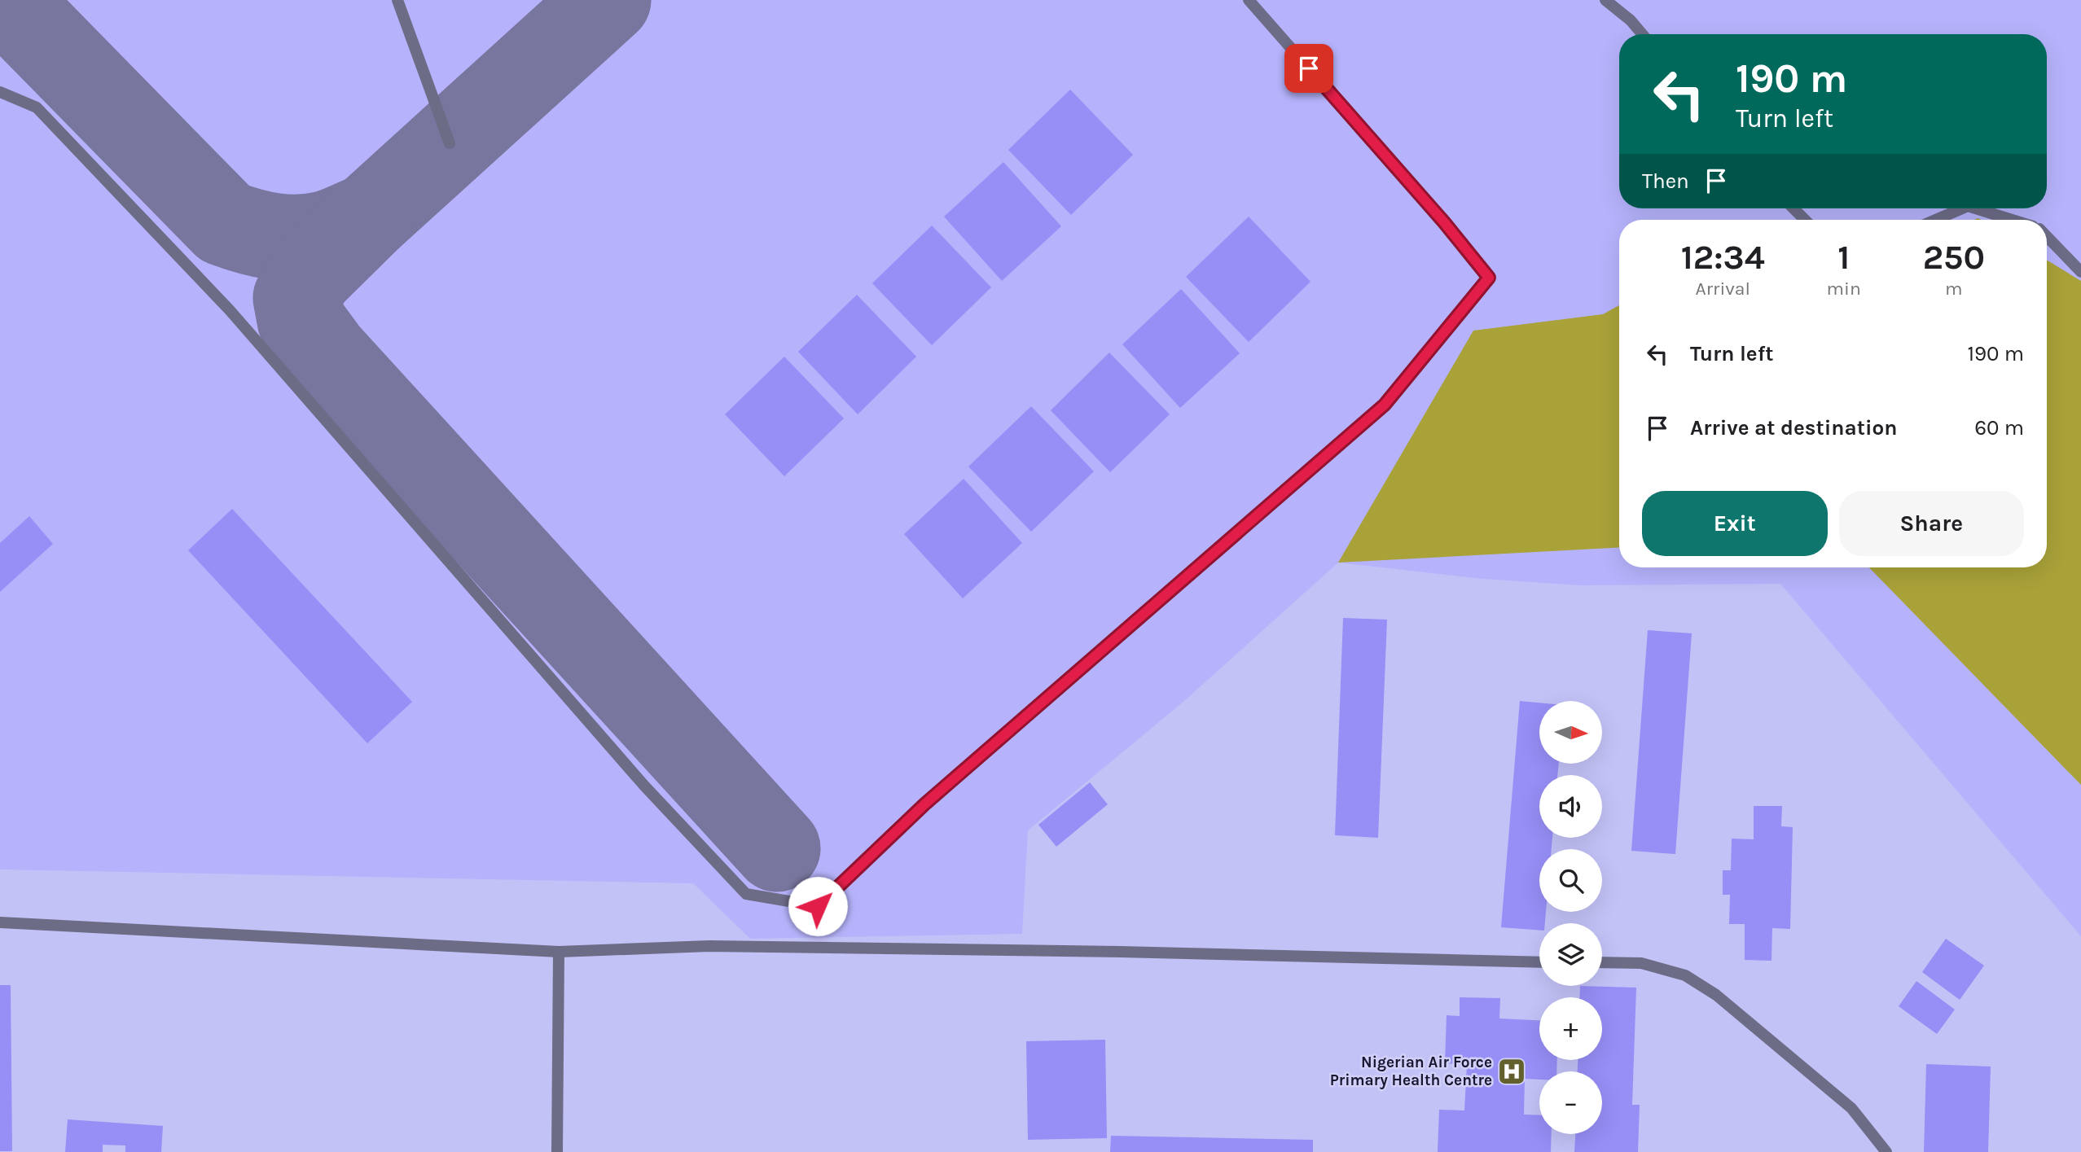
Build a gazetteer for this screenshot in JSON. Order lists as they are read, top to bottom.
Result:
{
  "places": {
    "hospital": ["Nigerian Air Force Primary Health Centre"]
  },
  "north": "right",
  "page": {
    "turn": ["190 m", "Turn left"],
    "then": "Then",
    "eta": [
      "12:34",
      "Arrival",
      "1",
      "min",
      "250",
      "m"
    ],
    "list": [
      {
        "name": "Turn left",
        "value": "190 m"
      },
      {
        "name": "Arrive at destination",
        "value": "60 m"
      }
    ],
    "buttons": ["Exit", "Share"],
    "map_buttons": ["+", "−"]
  }
}
